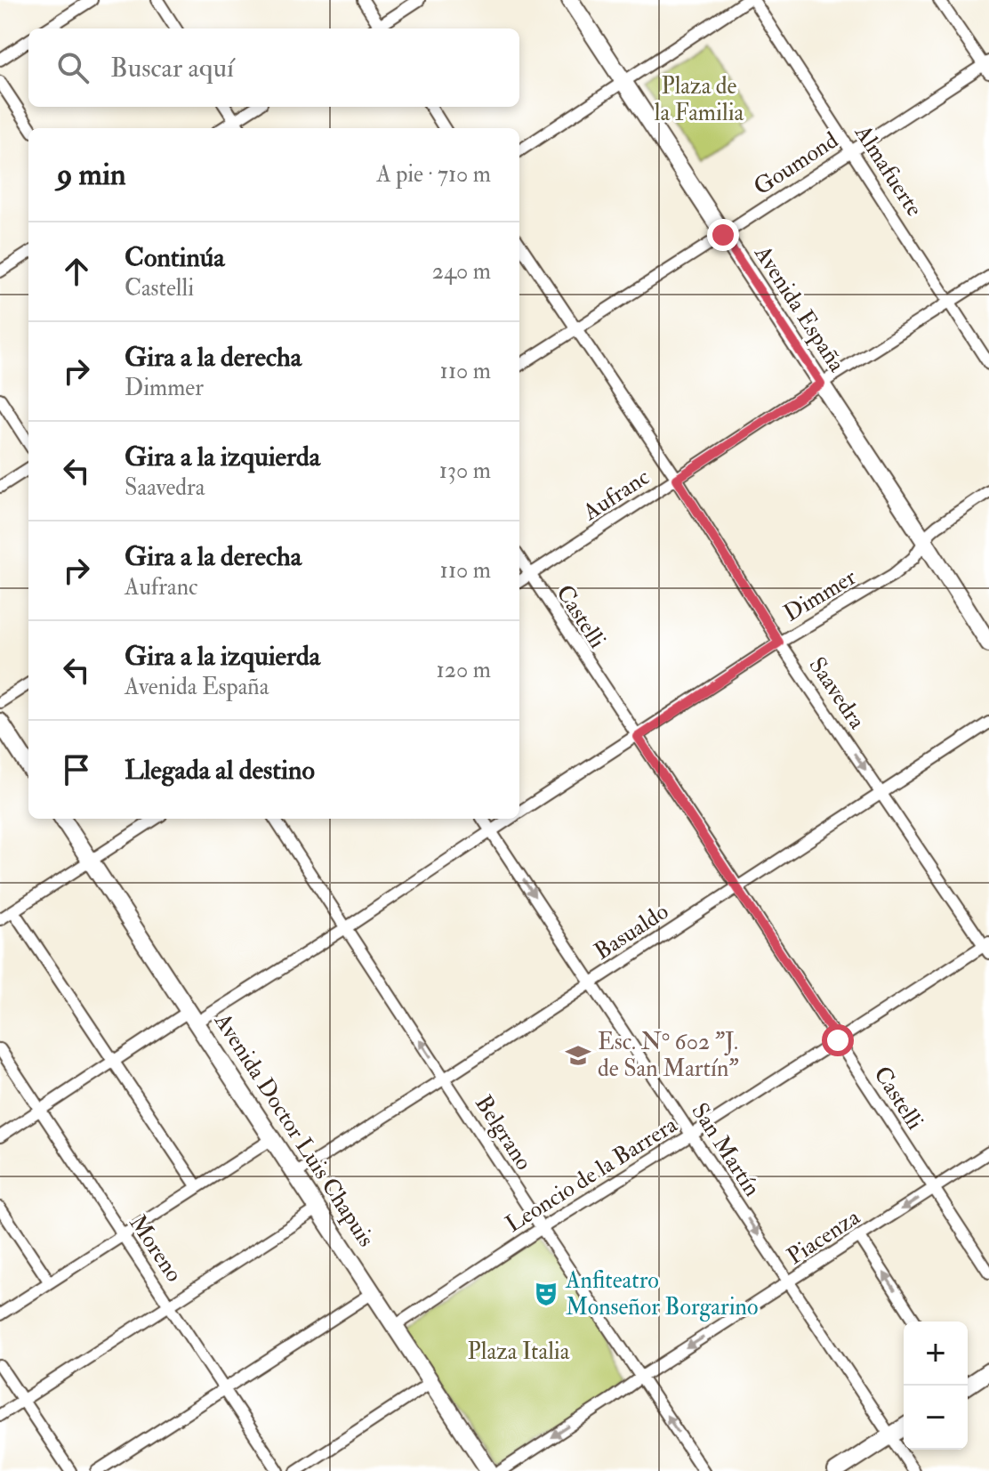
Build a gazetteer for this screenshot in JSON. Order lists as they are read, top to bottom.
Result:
{
  "streets": {
    "main road": ["Avenida España", "Avenida Doctor Luis Chapuis"],
    "street": [
      "Goumond",
      "Almafuerte",
      "Aufranc",
      "Dimmer",
      "Castelli",
      "Saavedra",
      "Basualdo",
      "Belgrano",
      "San Martín",
      "Leoncio de la Barrera",
      "Piacenza",
      "Moreno"
    ]
  },
  "crossings": [
    ["Goumond", "Almafuerte"],
    ["Goumond", "Avenida España"],
    ["Goumond", "Saavedra"],
    ["Almafuerte", "Aufranc"],
    ["Avenida España", "Aufranc"],
    ["Avenida España", "Dimmer"],
    ["Aufranc", "Castelli"],
    ["Aufranc", "Saavedra"],
    ["Dimmer", "Castelli"],
    ["Dimmer", "Saavedra"],
    ["Dimmer", "Avenida Doctor Luis Chapuis"],
    ["Dimmer", "Belgrano"],
    ["Dimmer", "San Martín"],
    ["Dimmer", "Moreno"],
    ["Castelli", "Basualdo"],
    ["Castelli", "Leoncio de la Barrera"],
    ["Castelli", "Piacenza"],
    ["Saavedra", "Basualdo"],
    ["Saavedra", "Leoncio de la Barrera"],
    ["Basualdo", "Avenida Doctor Luis Chapuis"],
    ["Basualdo", "Belgrano"],
    ["Basualdo", "San Martín"],
    ["Avenida Doctor Luis Chapuis", "Leoncio de la Barrera"],
    ["Belgrano", "Leoncio de la Barrera"],
    ["Belgrano", "Piacenza"],
    ["San Martín", "Leoncio de la Barrera"],
    ["San Martín", "Piacenza"]
  ],
  "one_way": ["Belgrano", "San Martín", "Piacenza"],
  "parks": ["Plaza de la Familia", "Plaza Italia"],
  "places": {
    "school or university": ["Esc. N° 602 \"J. de San Martín\""],
    "theatre": ["Anfiteatro Monseñor Borgarino"]
  },
  "page": {
    "search": "Buscar aquí",
    "heading": ["9 min", "A pie · 710 m"],
    "list": [
      ["Continúa", "Castelli", "240 m"],
      ["Gira a la derecha", "Dimmer", "110 m"],
      ["Gira a la izquierda", "Saavedra", "130 m"],
      ["Gira a la derecha", "Aufranc", "110 m"],
      ["Gira a la izquierda", "Avenida España", "120 m"],
      "Llegada al destino"
    ],
    "map_buttons": ["+", "−"]
  }
}
